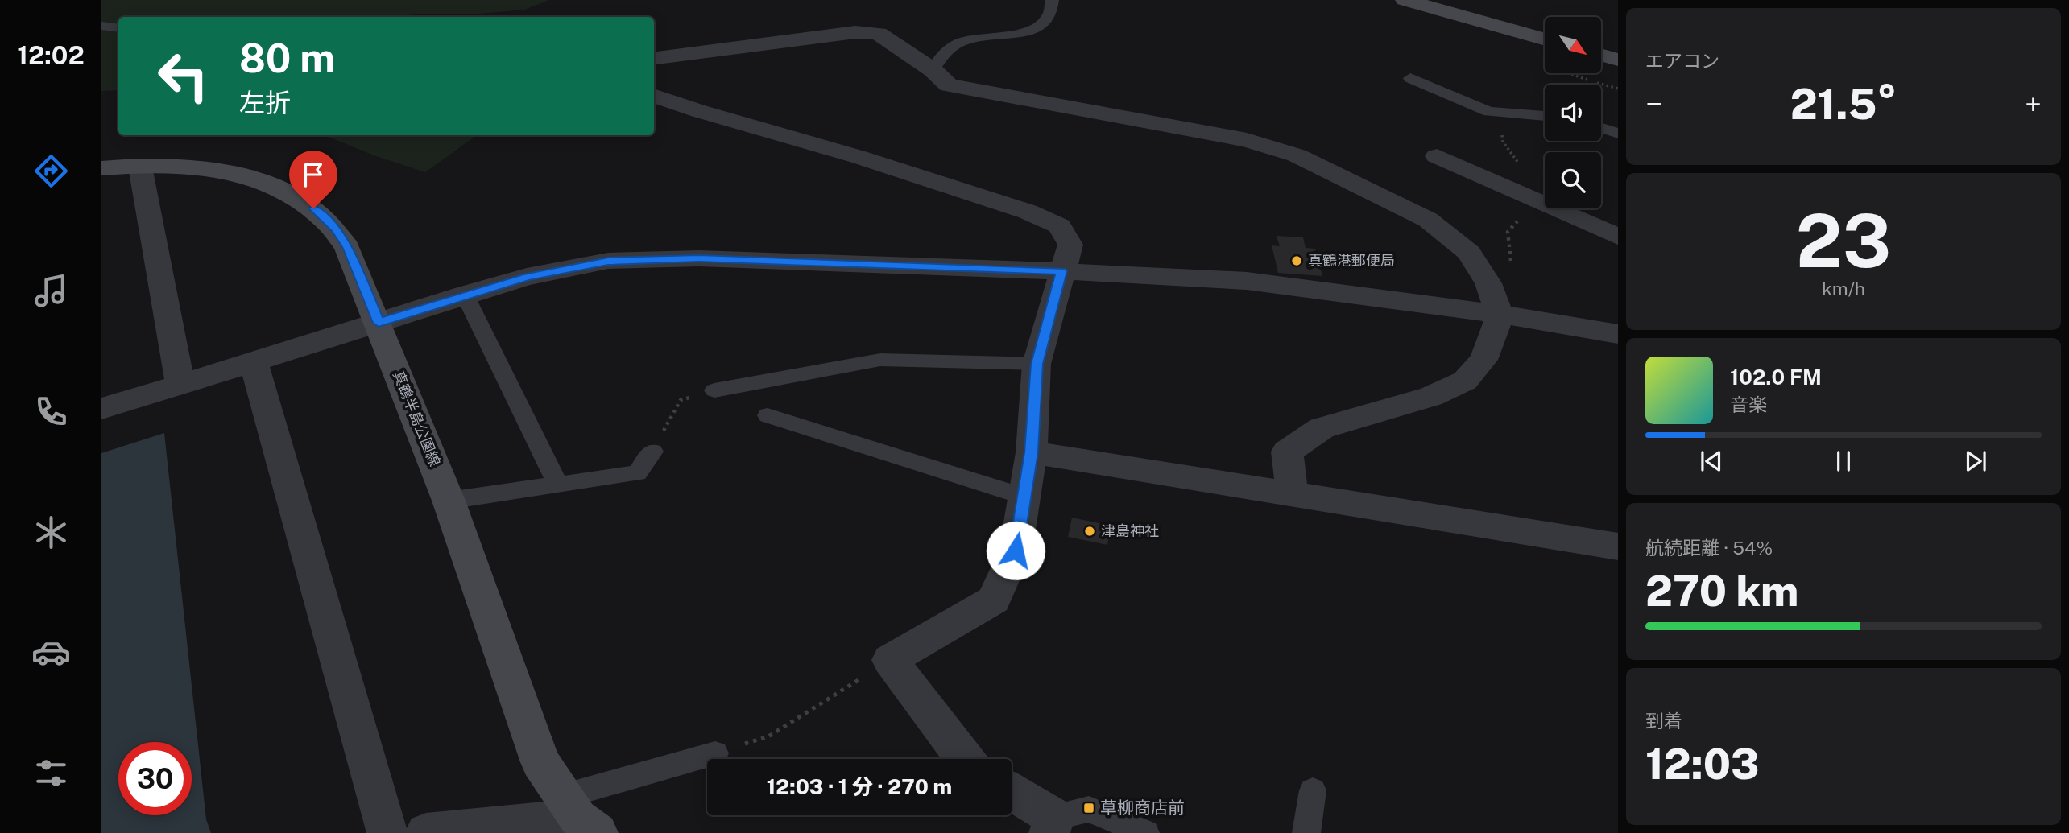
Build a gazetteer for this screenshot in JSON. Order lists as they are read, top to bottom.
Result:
{
  "streets": {
    "main road": ["真鶴半島公園線"]
  },
  "places": {
    "other": ["真鶴港郵便局", "津島神社"],
    "transit": ["草柳商店前"]
  },
  "north": "bottom right",
  "page": {
    "tabs": "12:02",
    "tile": [
      "エアコン",
      ["23", "km/h"],
      ["航続距離 · 54%", "270 km"],
      ["到着", "12:03"]
    ],
    "turn": ["80 m", "左折"],
    "heat": ["−", "21.5°", "+"],
    "song": ["102.0 FM", "音楽"],
    "limit": "30",
    "trip": "12:03 · 1 分 · 270 m"
  }
}
